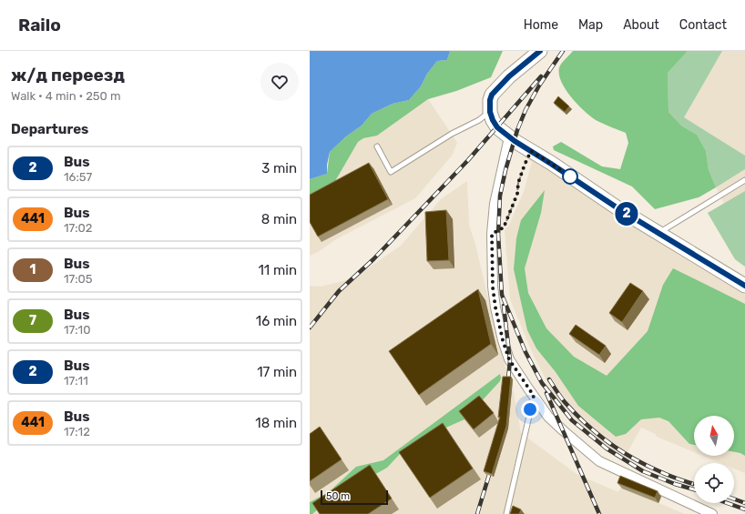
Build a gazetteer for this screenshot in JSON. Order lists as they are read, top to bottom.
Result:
{
  "lines": ["bus line 2"],
  "scale_bar": "50 m",
  "north": "top",
  "page": {
    "header": "Railo",
    "nav": [
      "Home",
      "Map",
      "About",
      "Contact"
    ],
    "heading": [
      ["ж/д переезд", "Walk · 4 min · 250 m"],
      "Departures"
    ],
    "on_map": "2",
    "list": [
      {
        "mark": "2",
        "name": "Bus",
        "note": "16:57",
        "value": "3 min"
      },
      {
        "mark": "441",
        "name": "Bus",
        "note": "17:02",
        "value": "8 min"
      },
      {
        "mark": "1",
        "name": "Bus",
        "note": "17:05",
        "value": "11 min"
      },
      {
        "mark": "7",
        "name": "Bus",
        "note": "17:10",
        "value": "16 min"
      },
      {
        "mark": "2",
        "name": "Bus",
        "note": "17:11",
        "value": "17 min"
      },
      {
        "mark": "441",
        "name": "Bus",
        "note": "17:12",
        "value": "18 min"
      }
    ],
    "scale": "50 m"
  }
}
